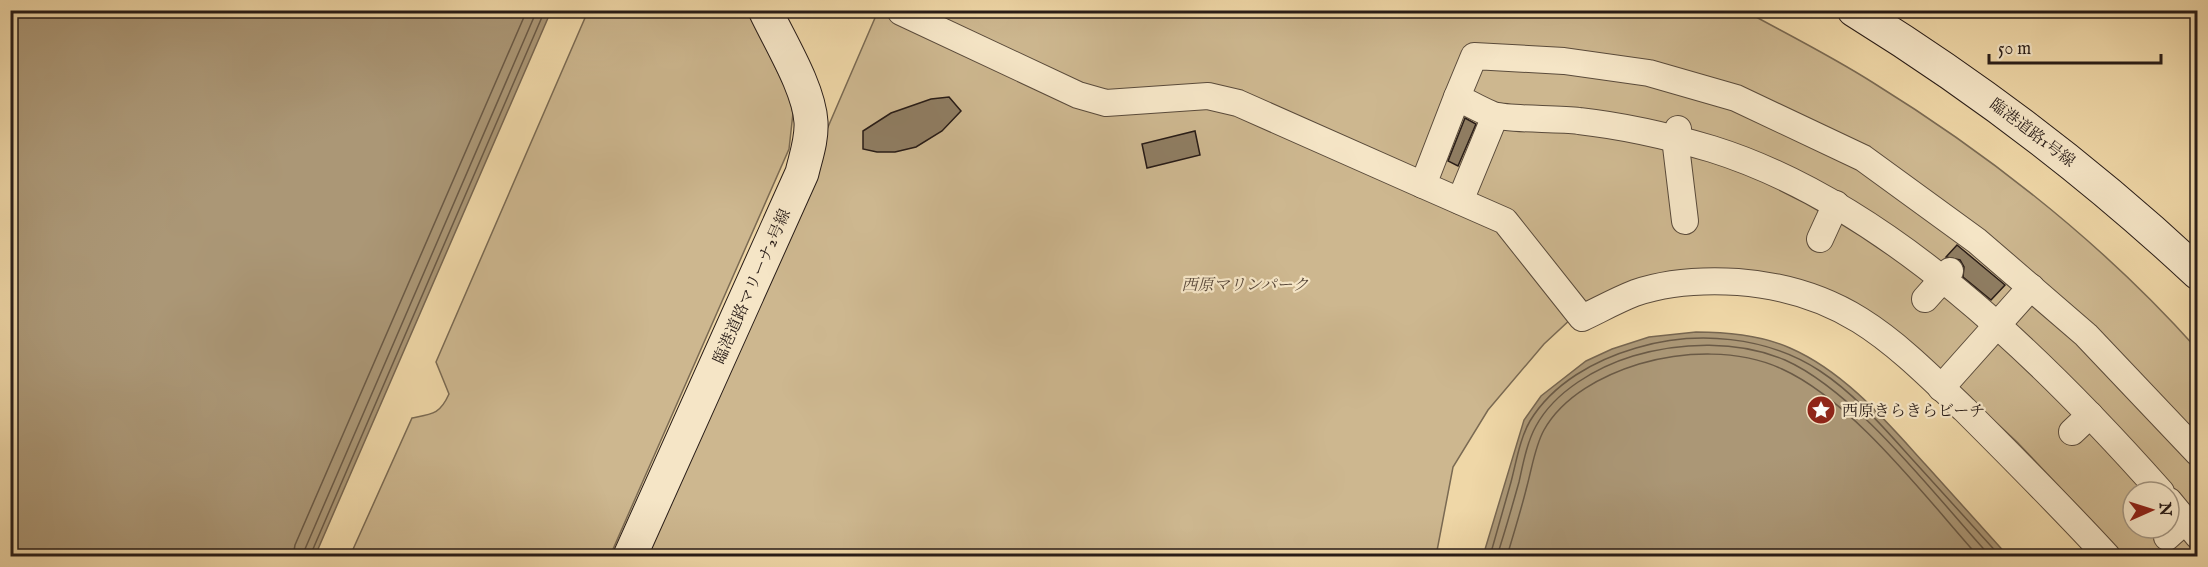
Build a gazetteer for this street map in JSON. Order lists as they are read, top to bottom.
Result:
{
  "streets": {
    "street": ["臨港道路1号線", "臨港道路マリーナ2号線"]
  },
  "parks": ["西原マリンパーク"],
  "places": {
    "place": ["西原きらきらビーチ"]
  },
  "scale_bar": "50 m",
  "north": "right"
}
